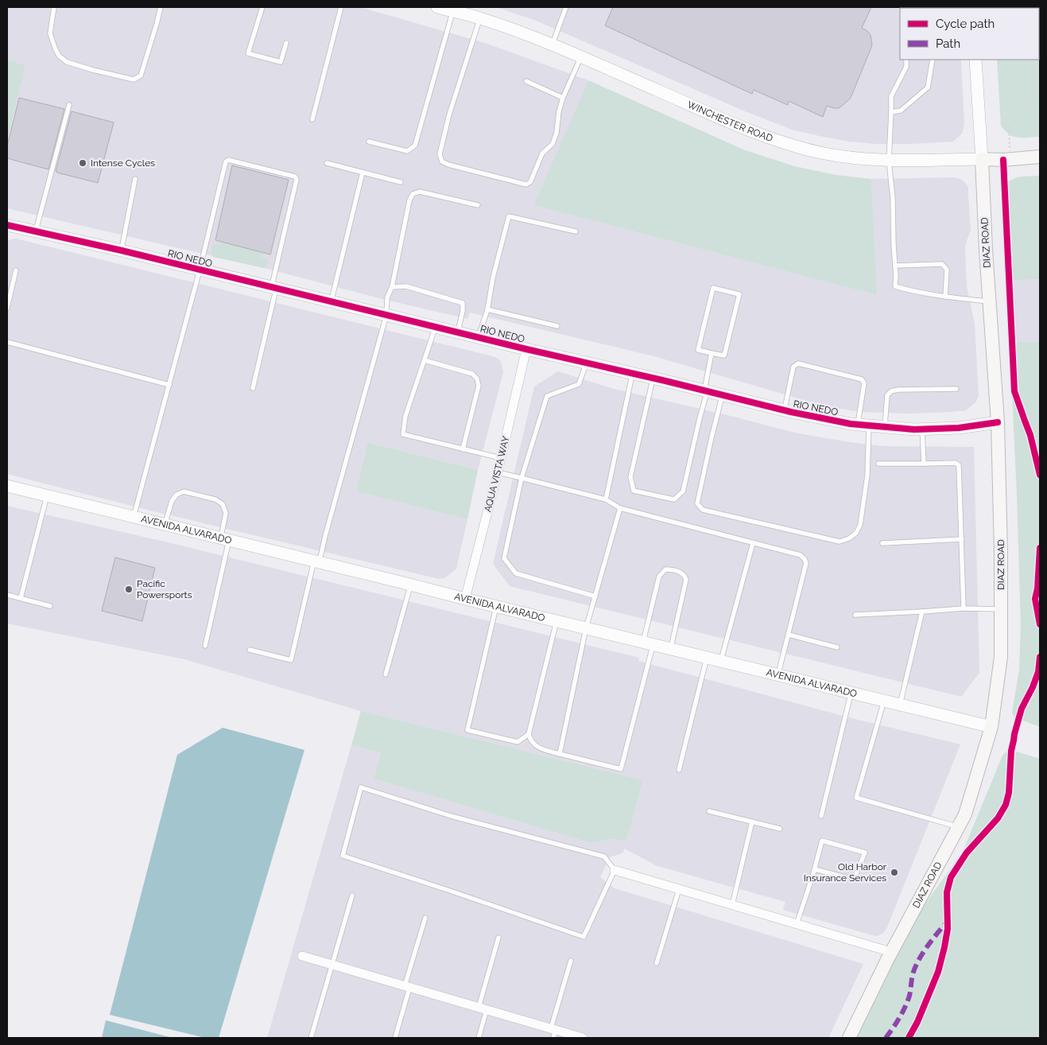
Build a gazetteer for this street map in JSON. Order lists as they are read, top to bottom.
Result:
{
  "streets": {
    "main road": ["WINCHESTER ROAD", "DIAZ ROAD"],
    "street": ["RIO NEDO", "AQUA VISTA WAY", "AVENIDA ALVARADO"]
  },
  "crossings": [
    ["WINCHESTER ROAD", "DIAZ ROAD"],
    ["DIAZ ROAD", "RIO NEDO"],
    ["DIAZ ROAD", "AVENIDA ALVARADO"],
    ["RIO NEDO", "AQUA VISTA WAY"],
    ["AQUA VISTA WAY", "AVENIDA ALVARADO"]
  ],
  "places": ["Intense Cycles", "Pacific Powersports", "Old Harbor Insurance Services"],
  "legend": ["Cycle path", "Path"]
}
